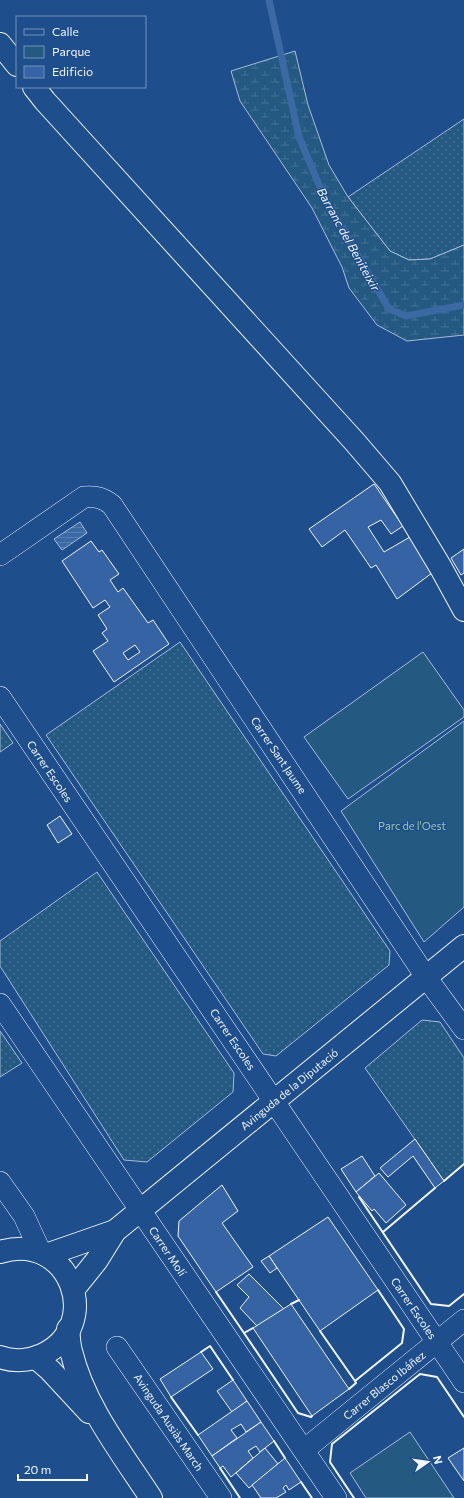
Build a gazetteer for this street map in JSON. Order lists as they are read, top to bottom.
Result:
{
  "streets": {
    "street": [
      "Carrer Sant Jaume",
      "Carrer Escoles",
      "Avinguda de la Diputació",
      "Carrer Molí",
      "Carrer Blasco Ibáñez",
      "Avinguda Ausiàs March"
    ]
  },
  "crossings": [
    ["Carrer Sant Jaume", "Avinguda de la Diputació"],
    ["Carrer Escoles", "Avinguda de la Diputació"],
    ["Carrer Escoles", "Carrer Blasco Ibáñez"],
    ["Avinguda de la Diputació", "Carrer Molí"],
    ["Carrer Molí", "Carrer Blasco Ibáñez"]
  ],
  "water": ["Barranc del Beniteixir"],
  "parks": ["Parc de l'Oest"],
  "legend": ["Calle", "Parque", "Edificio"],
  "scale_bar": "20 m",
  "north": "right"
}
